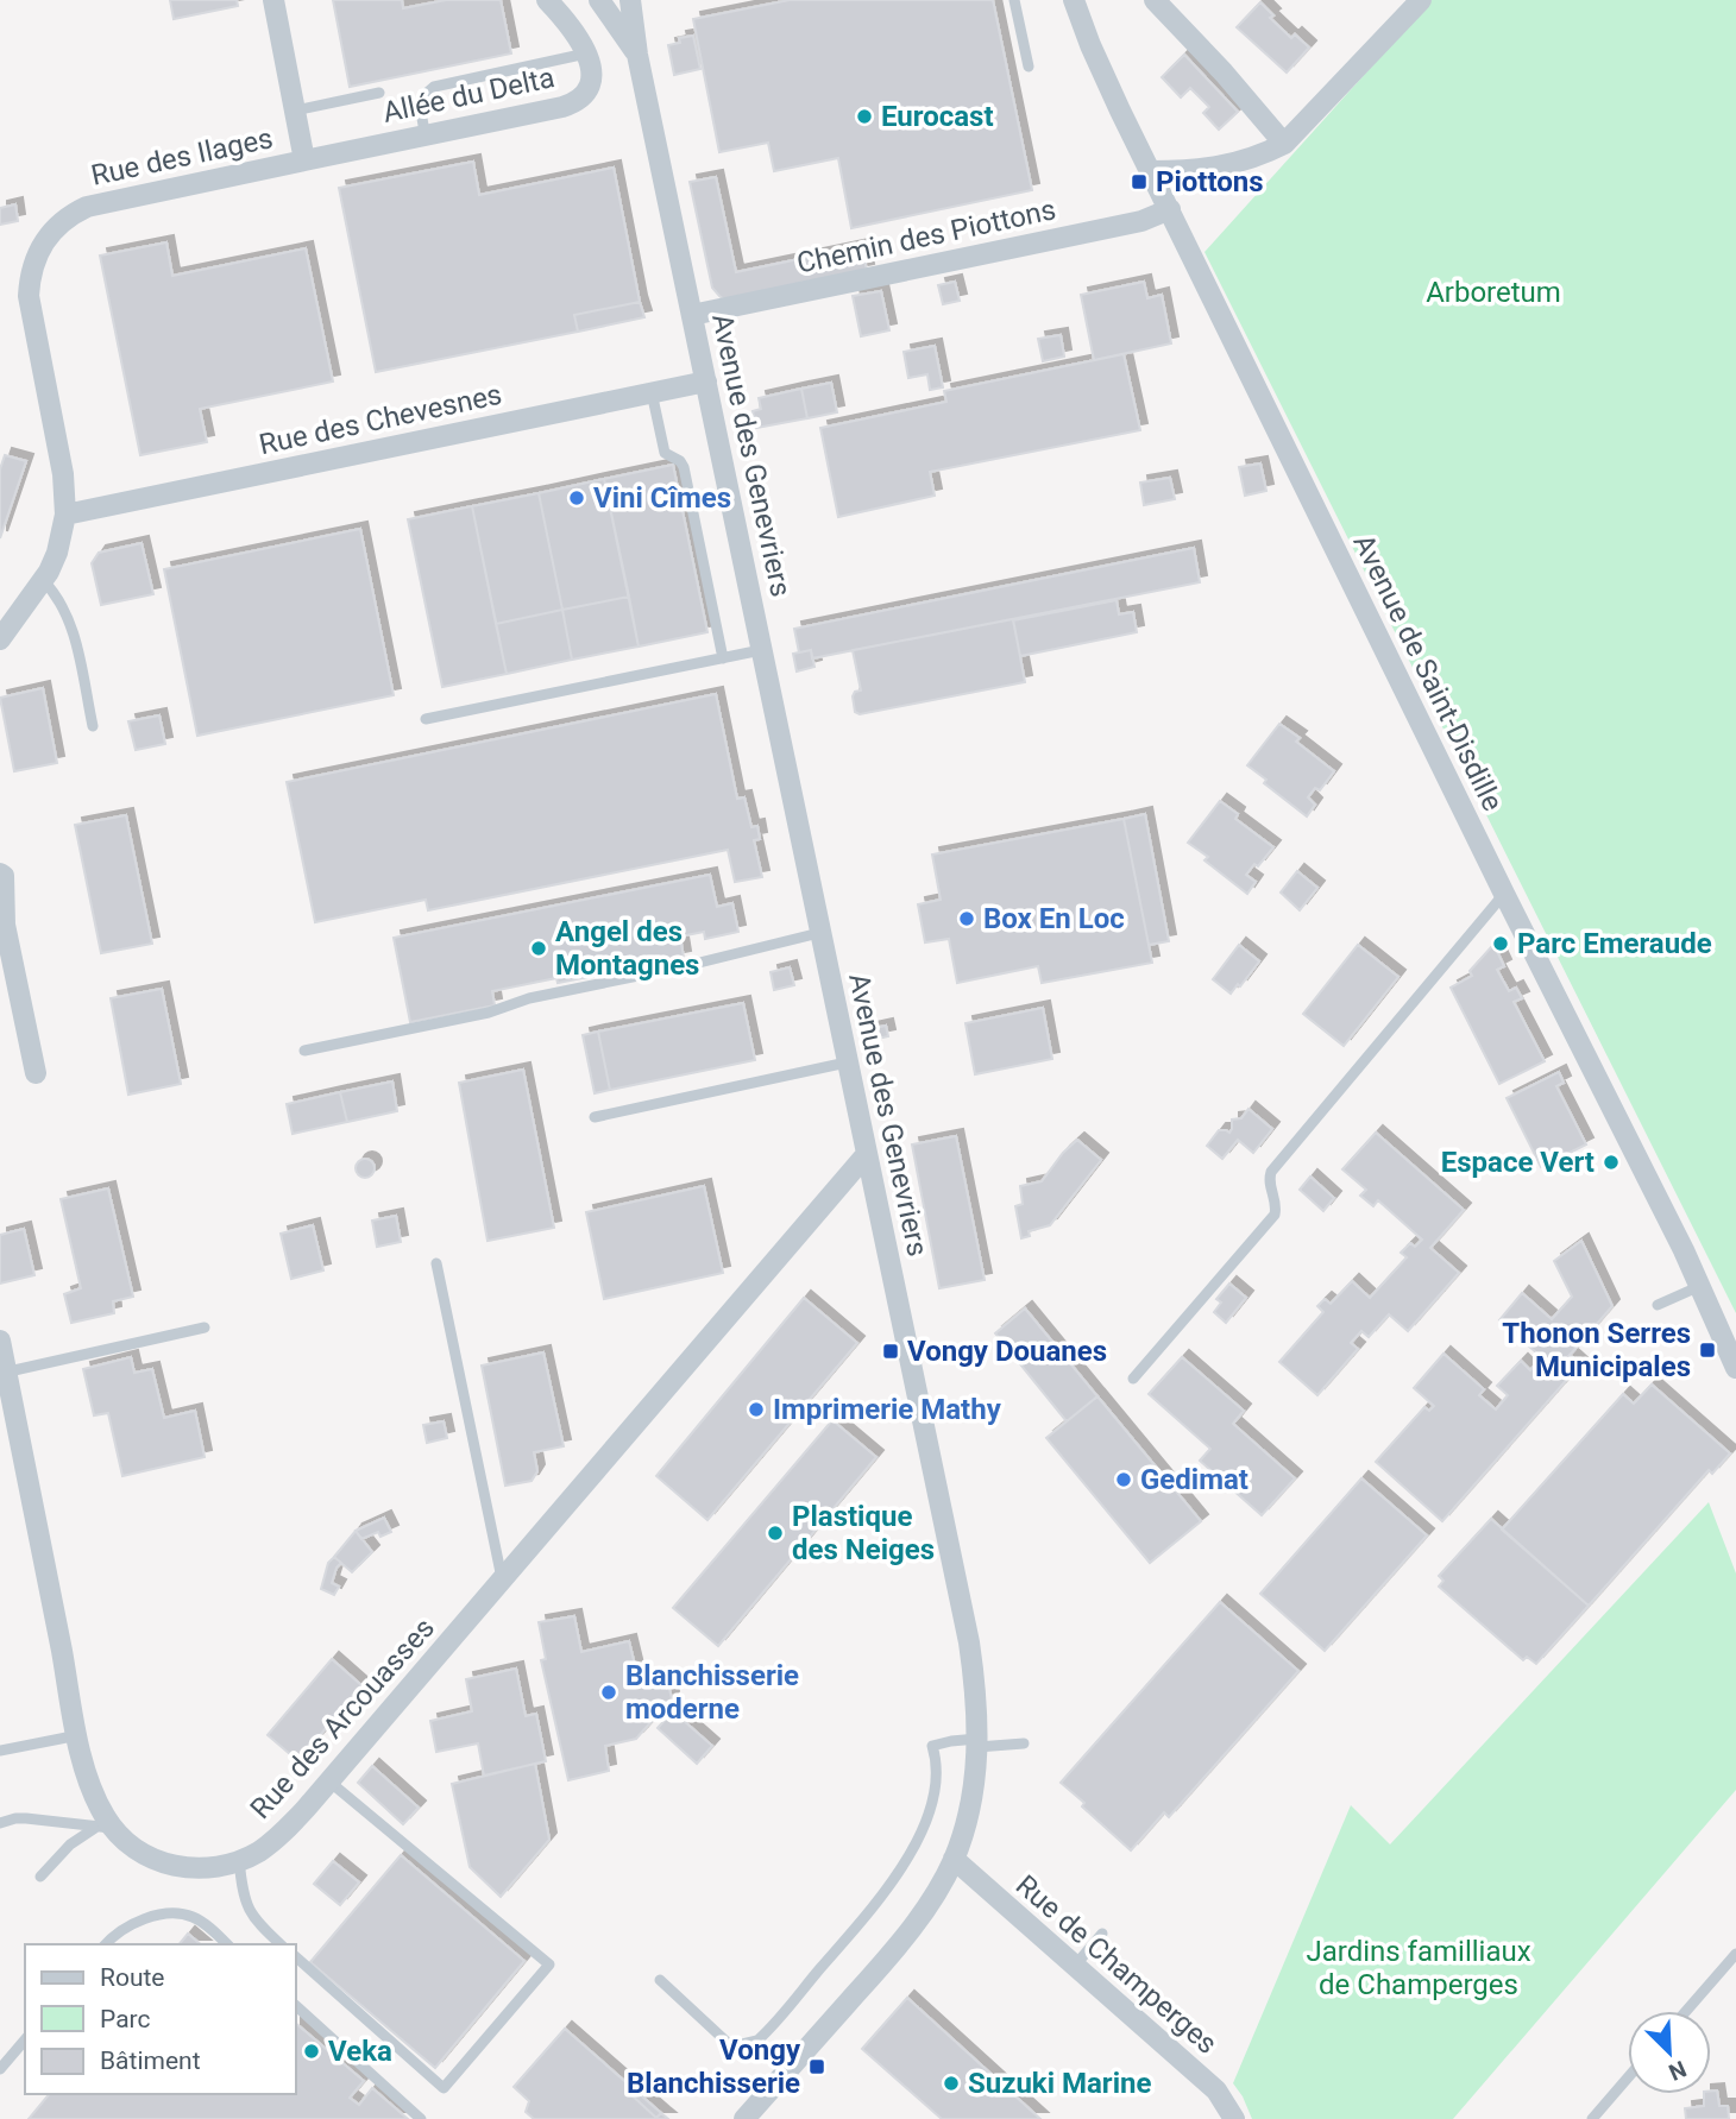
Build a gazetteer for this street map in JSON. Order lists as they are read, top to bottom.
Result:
{
  "streets": {
    "street": [
      "Allée du Delta",
      "Rue des Ilages",
      "Chemin des Piottons",
      "Rue des Chevesnes",
      "Avenue des Genevriers",
      "Avenue de Saint-Disdille",
      "Rue des Arcouasses",
      "Rue de Champerges"
    ]
  },
  "crossings": [
    ["Allée du Delta", "Rue des Ilages"],
    ["Rue des Ilages", "Rue des Chevesnes"],
    ["Chemin des Piottons", "Avenue des Genevriers"],
    ["Chemin des Piottons", "Avenue de Saint-Disdille"],
    ["Rue des Chevesnes", "Avenue des Genevriers"],
    ["Avenue des Genevriers", "Rue des Arcouasses"],
    ["Avenue des Genevriers", "Rue de Champerges"]
  ],
  "parks": ["Arboretum", "Jardins familliaux de Champerges"],
  "places": {
    "other": [
      "Eurocast",
      "Vini Cîmes",
      "Box En Loc",
      "Parc Emeraude",
      "Angel des Montagnes",
      "Espace Vert",
      "Imprimerie Mathy",
      "Gedimat",
      "Plastique des Neiges",
      "Blanchisserie moderne",
      "Veka",
      "Suzuki Marine"
    ],
    "transit": [
      "Piottons",
      "Thonon Serres Municipales",
      "Vongy Douanes",
      "Vongy Blanchisserie"
    ]
  },
  "legend": ["Route", "Parc", "Bâtiment"],
  "north": "bottom right"
}
